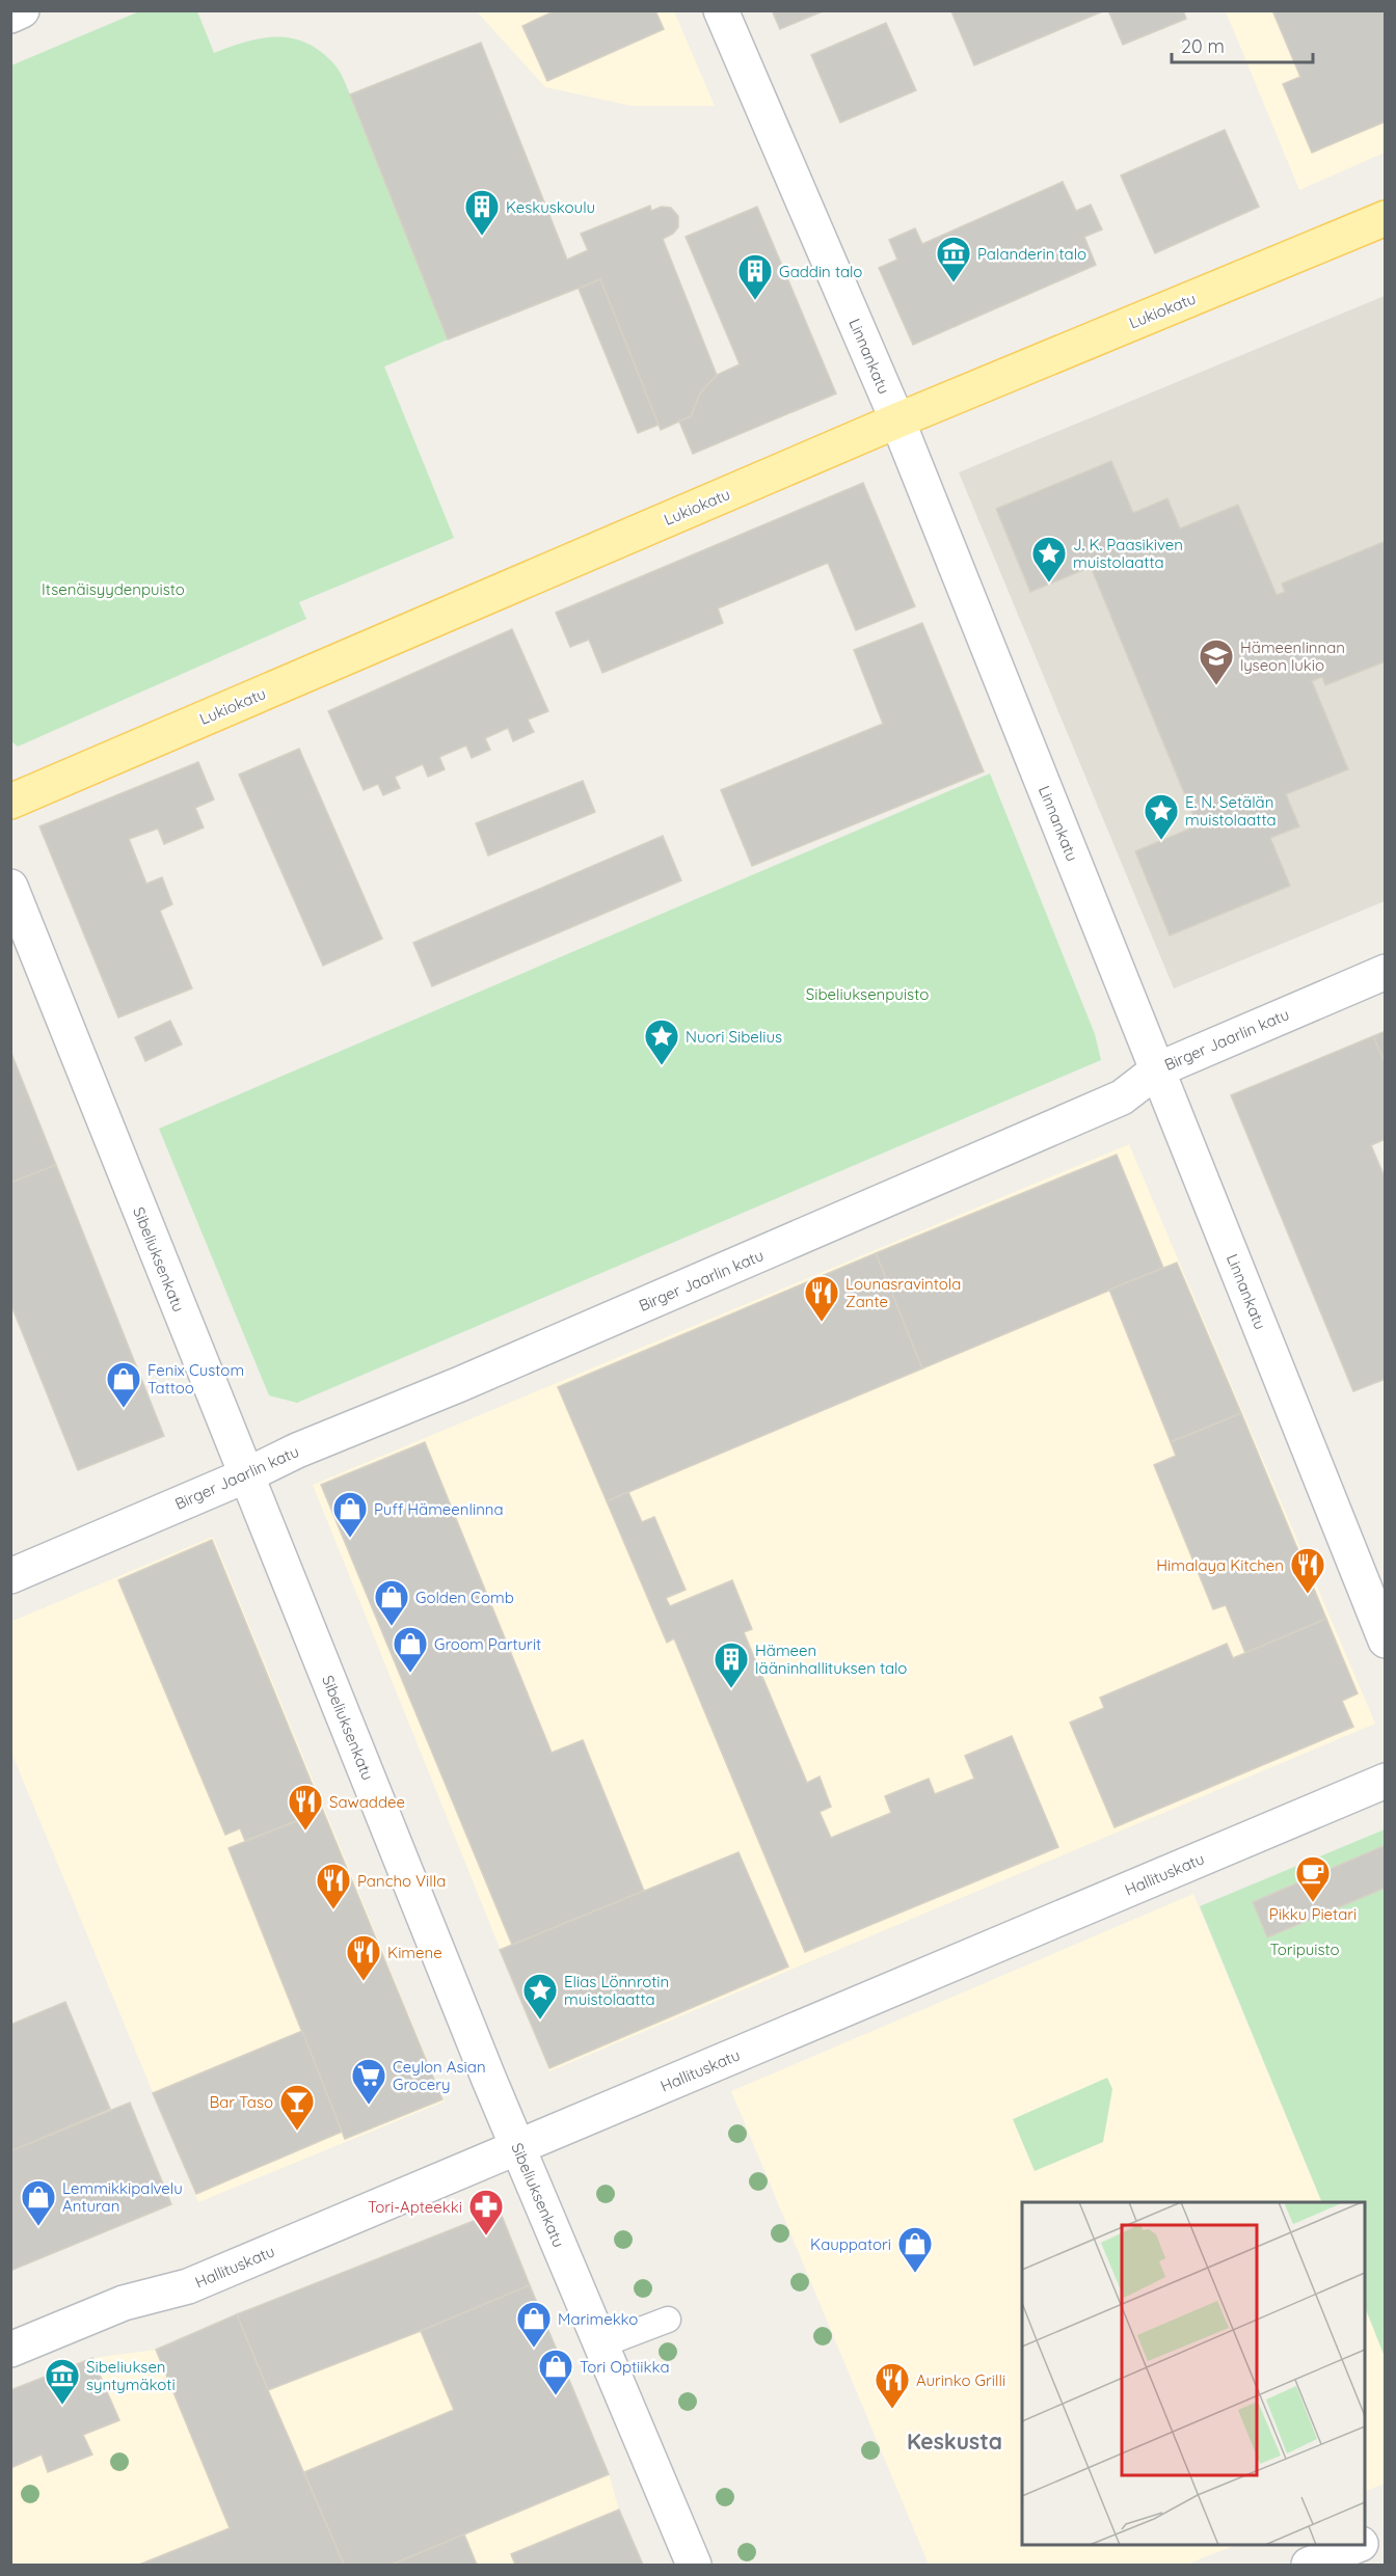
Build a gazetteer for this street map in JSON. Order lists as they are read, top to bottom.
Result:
{
  "streets": {
    "main road": ["Lukiokatu"],
    "street": [
      "Linnankatu",
      "Birger Jaarlin katu",
      "Sibeliuksenkatu",
      "Hallituskatu"
    ]
  },
  "crossings": [
    ["Lukiokatu", "Linnankatu"],
    ["Linnankatu", "Birger Jaarlin katu"],
    ["Birger Jaarlin katu", "Sibeliuksenkatu"],
    ["Sibeliuksenkatu", "Hallituskatu"]
  ],
  "districts": ["Keskusta"],
  "parks": ["Itsenäisyydenpuisto", "Sibeliuksenpuisto", "Toripuisto"],
  "places": {
    "building": ["Keskuskoulu", "Gaddin talo", "Hämeen lääninhallituksen talo"],
    "museum": ["Palanderin talo", "Sibeliuksen syntymäkoti"],
    "place": [
      "J. K. Paasikiven muistolaatta",
      "E. N. Setälän muistolaatta",
      "Nuori Sibelius",
      "Elias Lönnrotin muistolaatta"
    ],
    "school or university": ["Hämeenlinnan lyseon lukio"],
    "restaurant": [
      "Lounasravintola Zante",
      "Himalaya Kitchen",
      "Sawaddee",
      "Pancho Villa",
      "Kimene",
      "Aurinko Grilli"
    ],
    "shop": [
      "Fenix Custom Tattoo",
      "Puff Hämeenlinna",
      "Golden Comb",
      "Groom Parturit",
      "Lemmikkipalvelu Anturan",
      "Kauppatori",
      "Marimekko",
      "Tori Optiikka"
    ],
    "cafe": ["Pikku Pietari"],
    "supermarket": ["Ceylon Asian Grocery"],
    "bar": ["Bar Taso"],
    "pharmacy": ["Tori-Apteekki"]
  },
  "scale_bar": "20 m"
}
